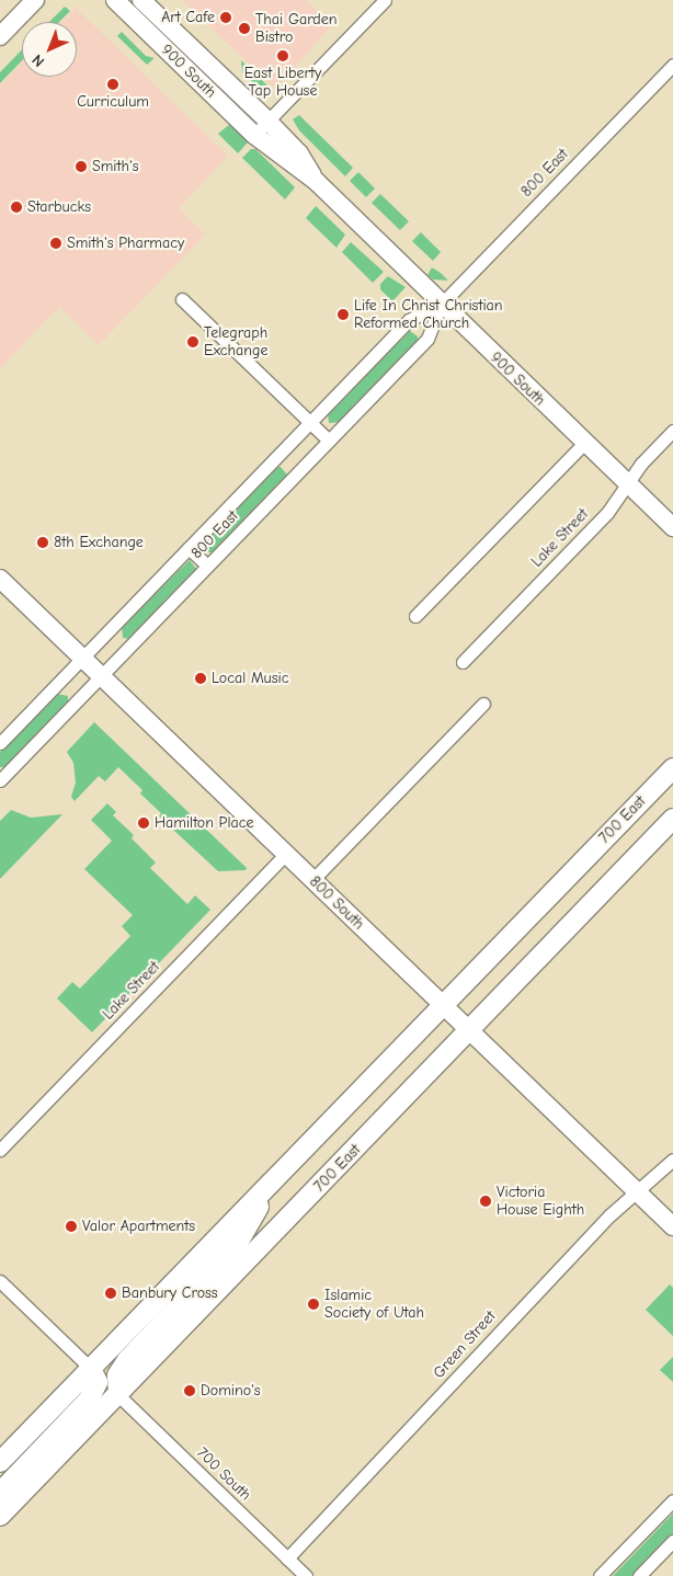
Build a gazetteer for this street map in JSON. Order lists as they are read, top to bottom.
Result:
{
  "streets": {
    "main road": ["700 East"],
    "street": [
      "900 South",
      "800 East",
      "Lake Street",
      "800 South",
      "Green Street",
      "700 South"
    ]
  },
  "crossings": [
    ["900 South", "800 East"],
    ["900 South", "Lake Street"],
    ["800 East", "800 South"],
    ["Lake Street", "800 South"],
    ["700 East", "800 South"],
    ["700 East", "700 South"],
    ["800 South", "Green Street"],
    ["Green Street", "700 South"]
  ],
  "places": [
    "Art Cafe",
    "Thai Garden Bistro",
    "East Liberty Tap House",
    "Curriculum",
    "Smith's",
    "Starbucks",
    "Smith's Pharmacy",
    "Life In Christ Christian Reformed Church",
    "Telegraph Exchange",
    "8th Exchange",
    "Local Music",
    "Hamilton Place",
    "Victoria House Eighth",
    "Valor Apartments",
    "Banbury Cross",
    "Islamic Society of Utah",
    "Domino's"
  ],
  "north": "bottom left"
}
